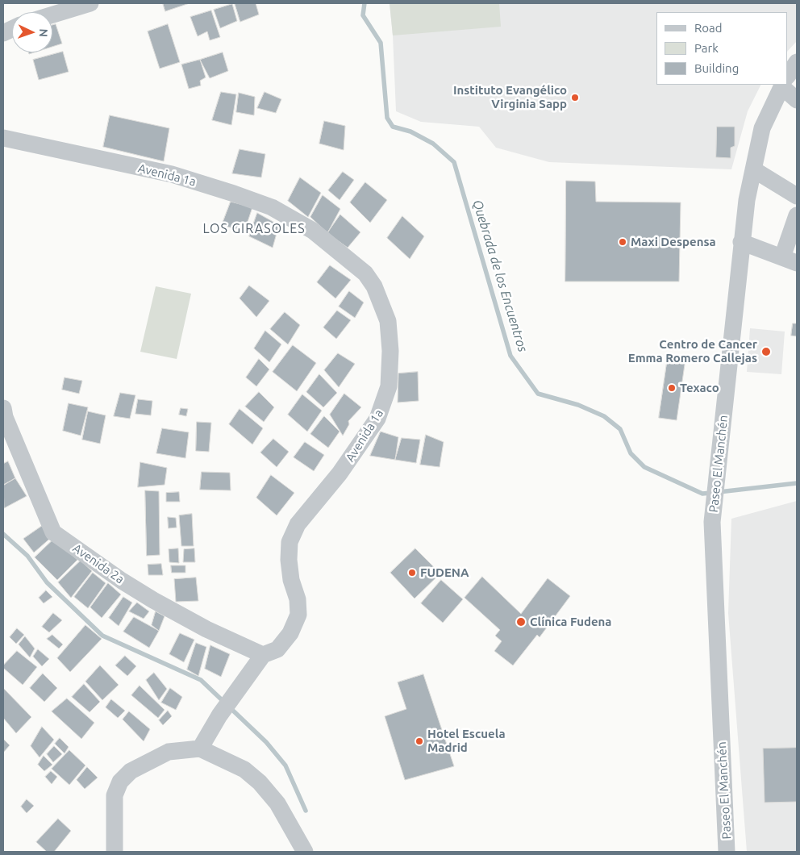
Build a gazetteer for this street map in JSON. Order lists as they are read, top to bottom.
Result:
{
  "streets": {
    "street": ["Avenida 1a", "Paseo El Manchén", "Avenida 2a"]
  },
  "crossings": [
    ["Avenida 1a", "Avenida 2a"]
  ],
  "districts": ["LOS GIRASOLES"],
  "water": ["Quebrada de los Encuentros"],
  "places": [
    "Instituto Evangélico Virginia Sapp",
    "Maxi Despensa",
    "Centro de Cancer Emma Romero Callejas",
    "Texaco",
    "FUDENA",
    "Clínica Fudena",
    "Hotel Escuela Madrid"
  ],
  "legend": ["Road", "Park", "Building"],
  "north": "right"
}
